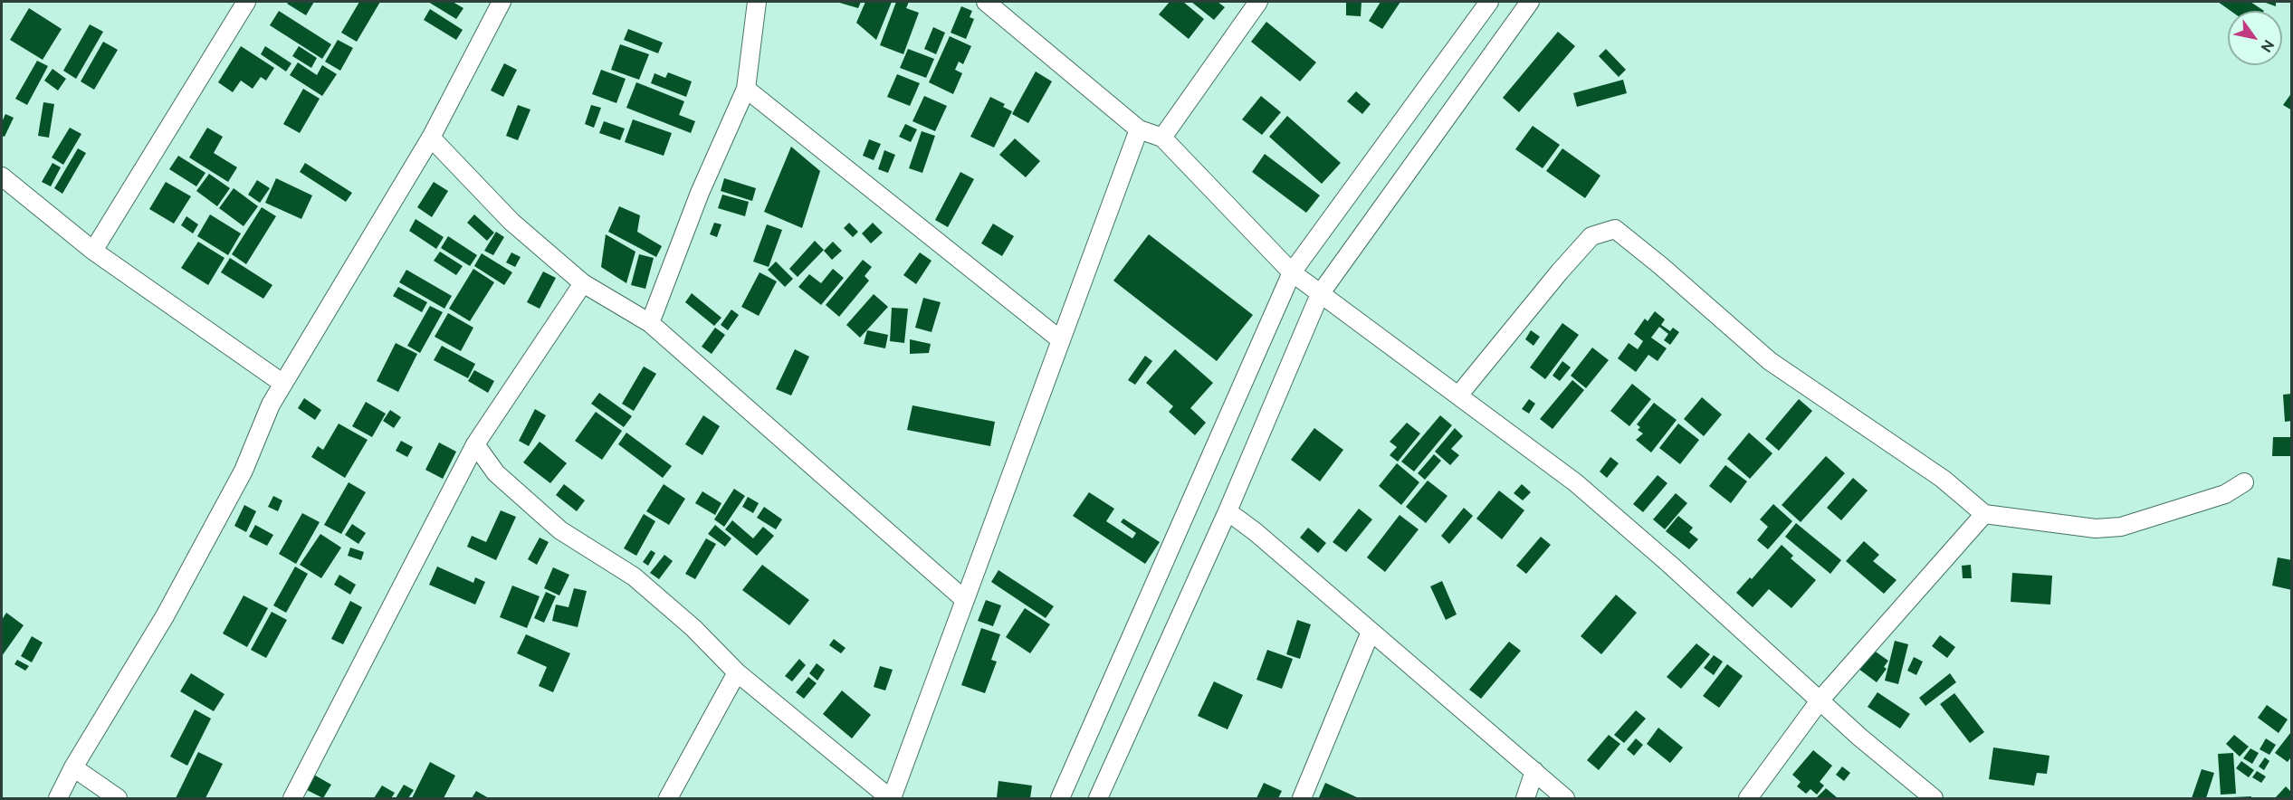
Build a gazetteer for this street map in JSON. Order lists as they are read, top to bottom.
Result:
{
  "north": "bottom right"
}
